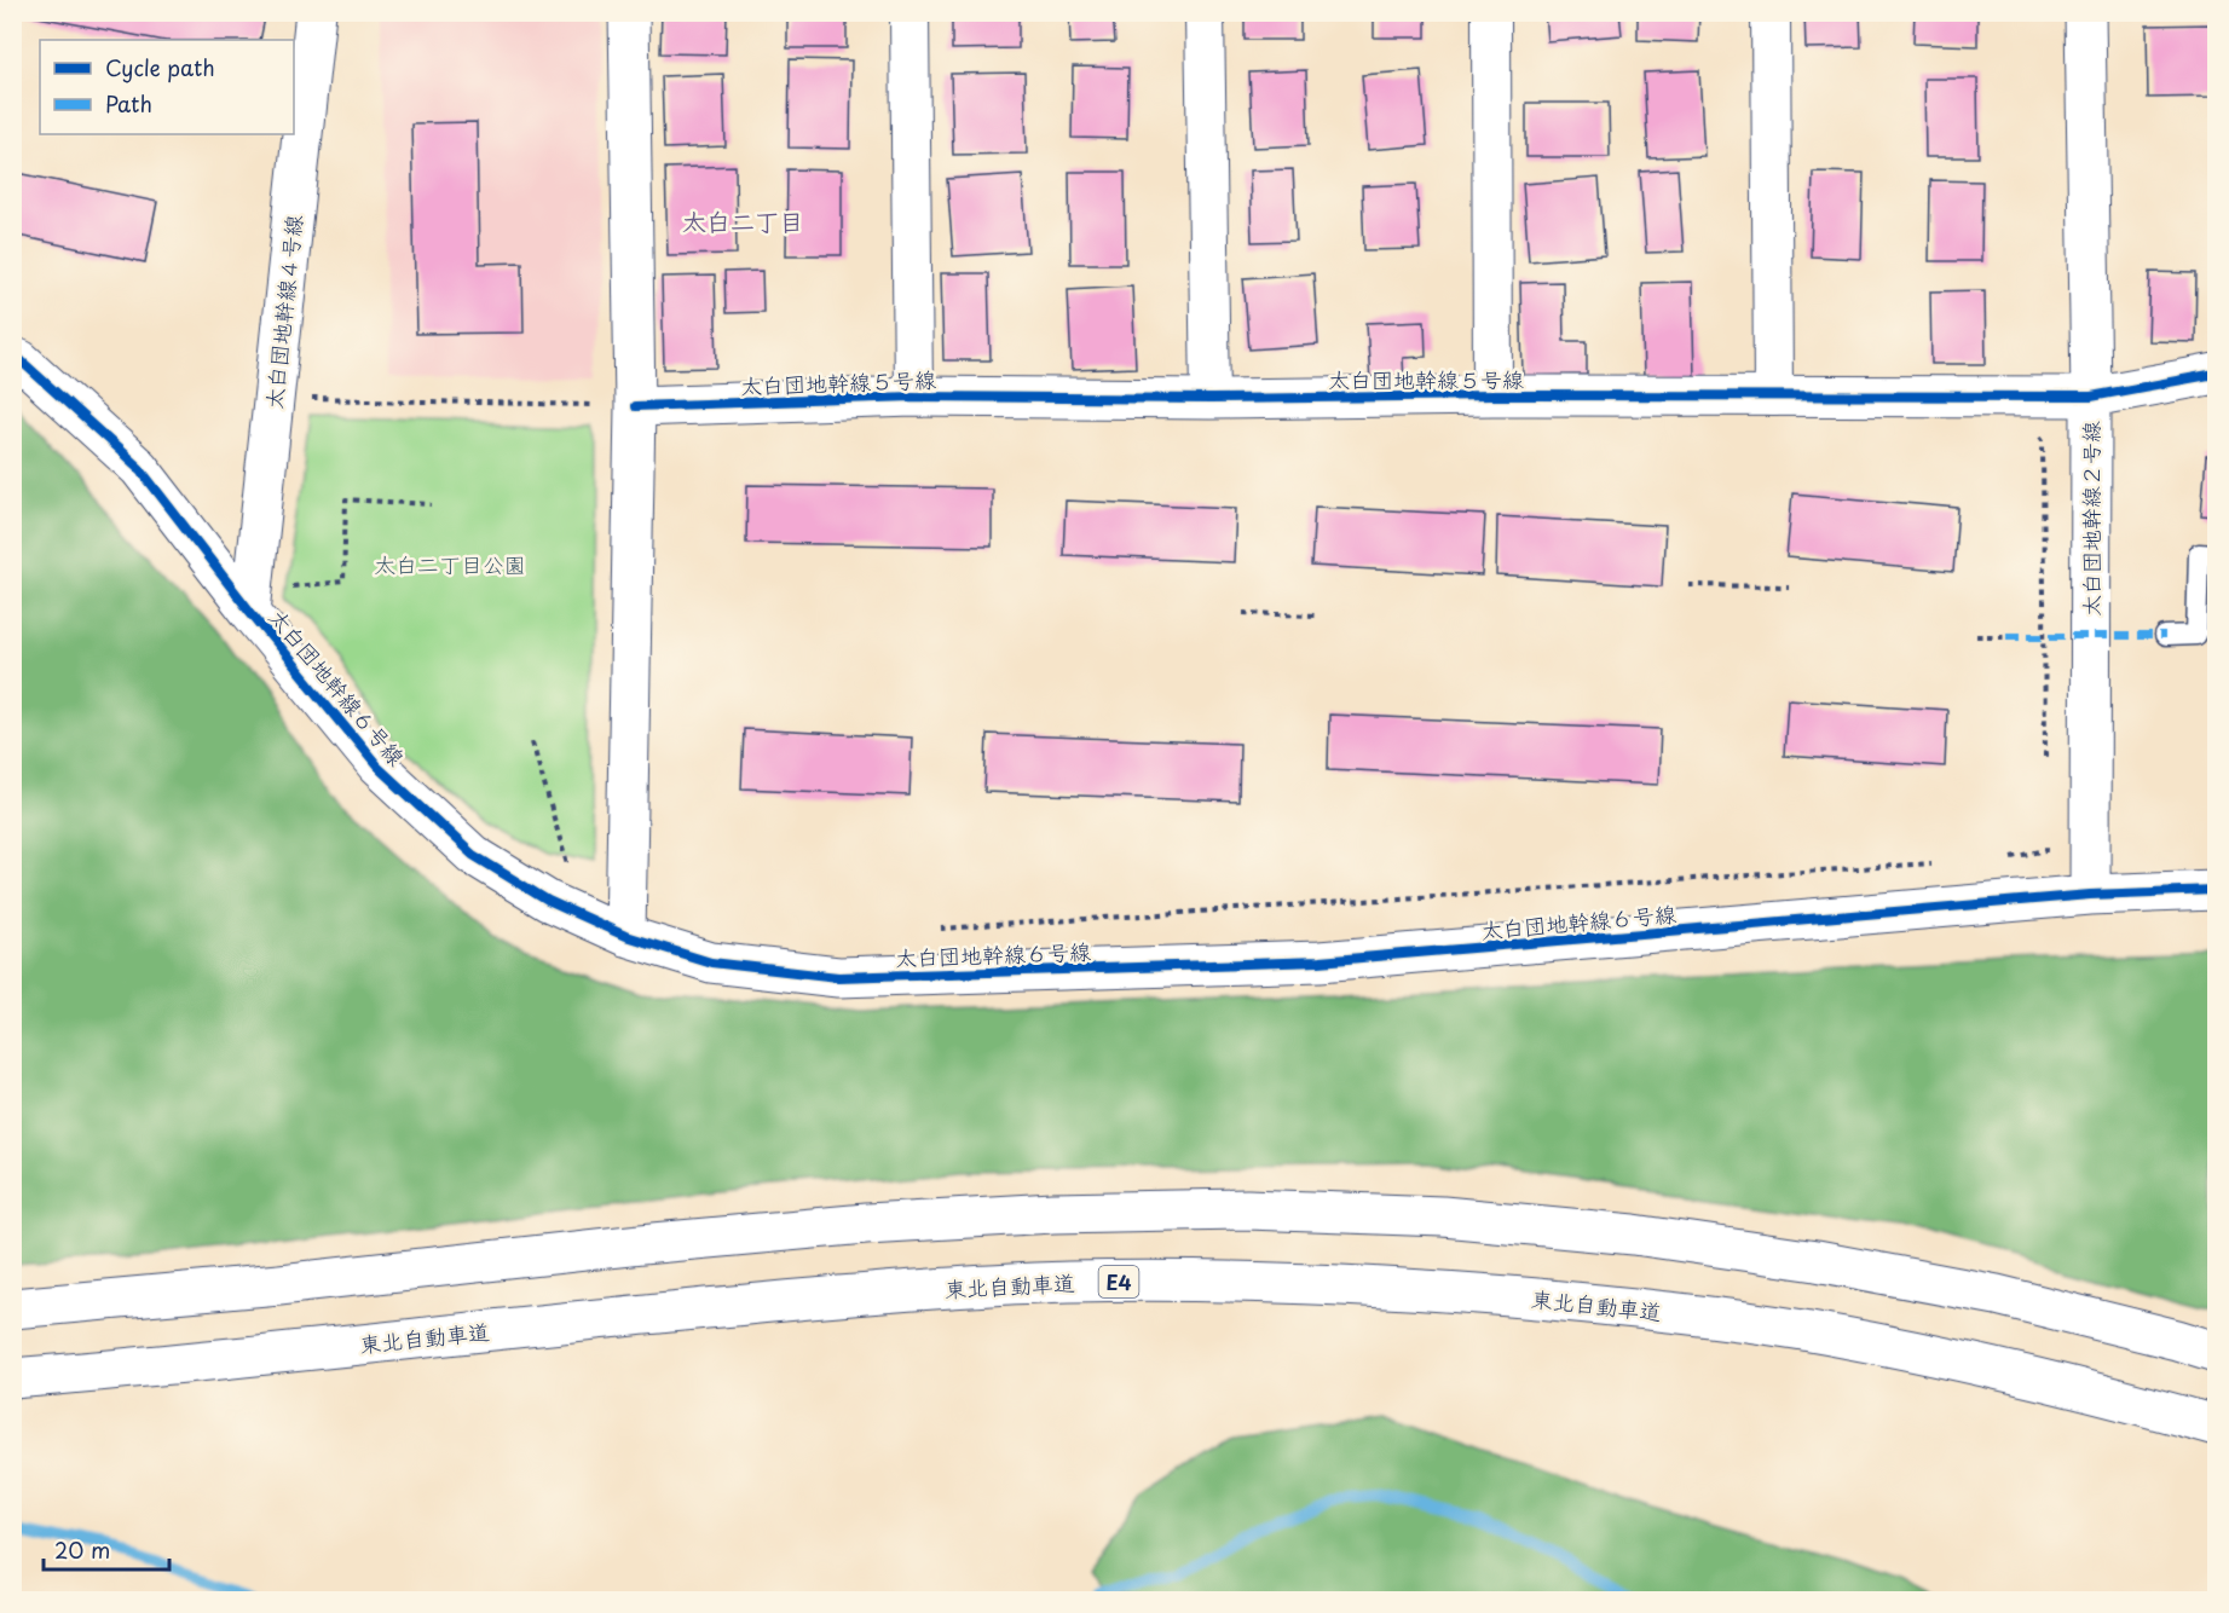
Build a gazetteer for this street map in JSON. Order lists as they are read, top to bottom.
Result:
{
  "streets": {
    "main road": [
      "太白団地幹線４号線",
      "太白団地幹線５号線",
      "太白団地幹線２号線",
      "太白団地幹線６号線",
      "E4",
      "東北自動車道"
    ]
  },
  "crossings": [
    ["太白団地幹線４号線", "太白団地幹線６号線"],
    ["太白団地幹線５号線", "太白団地幹線２号線"],
    ["太白団地幹線２号線", "太白団地幹線６号線"]
  ],
  "districts": ["太白二丁目"],
  "parks": ["太白二丁目公園"],
  "legend": ["Cycle path", "Path"],
  "scale_bar": "20 m"
}
